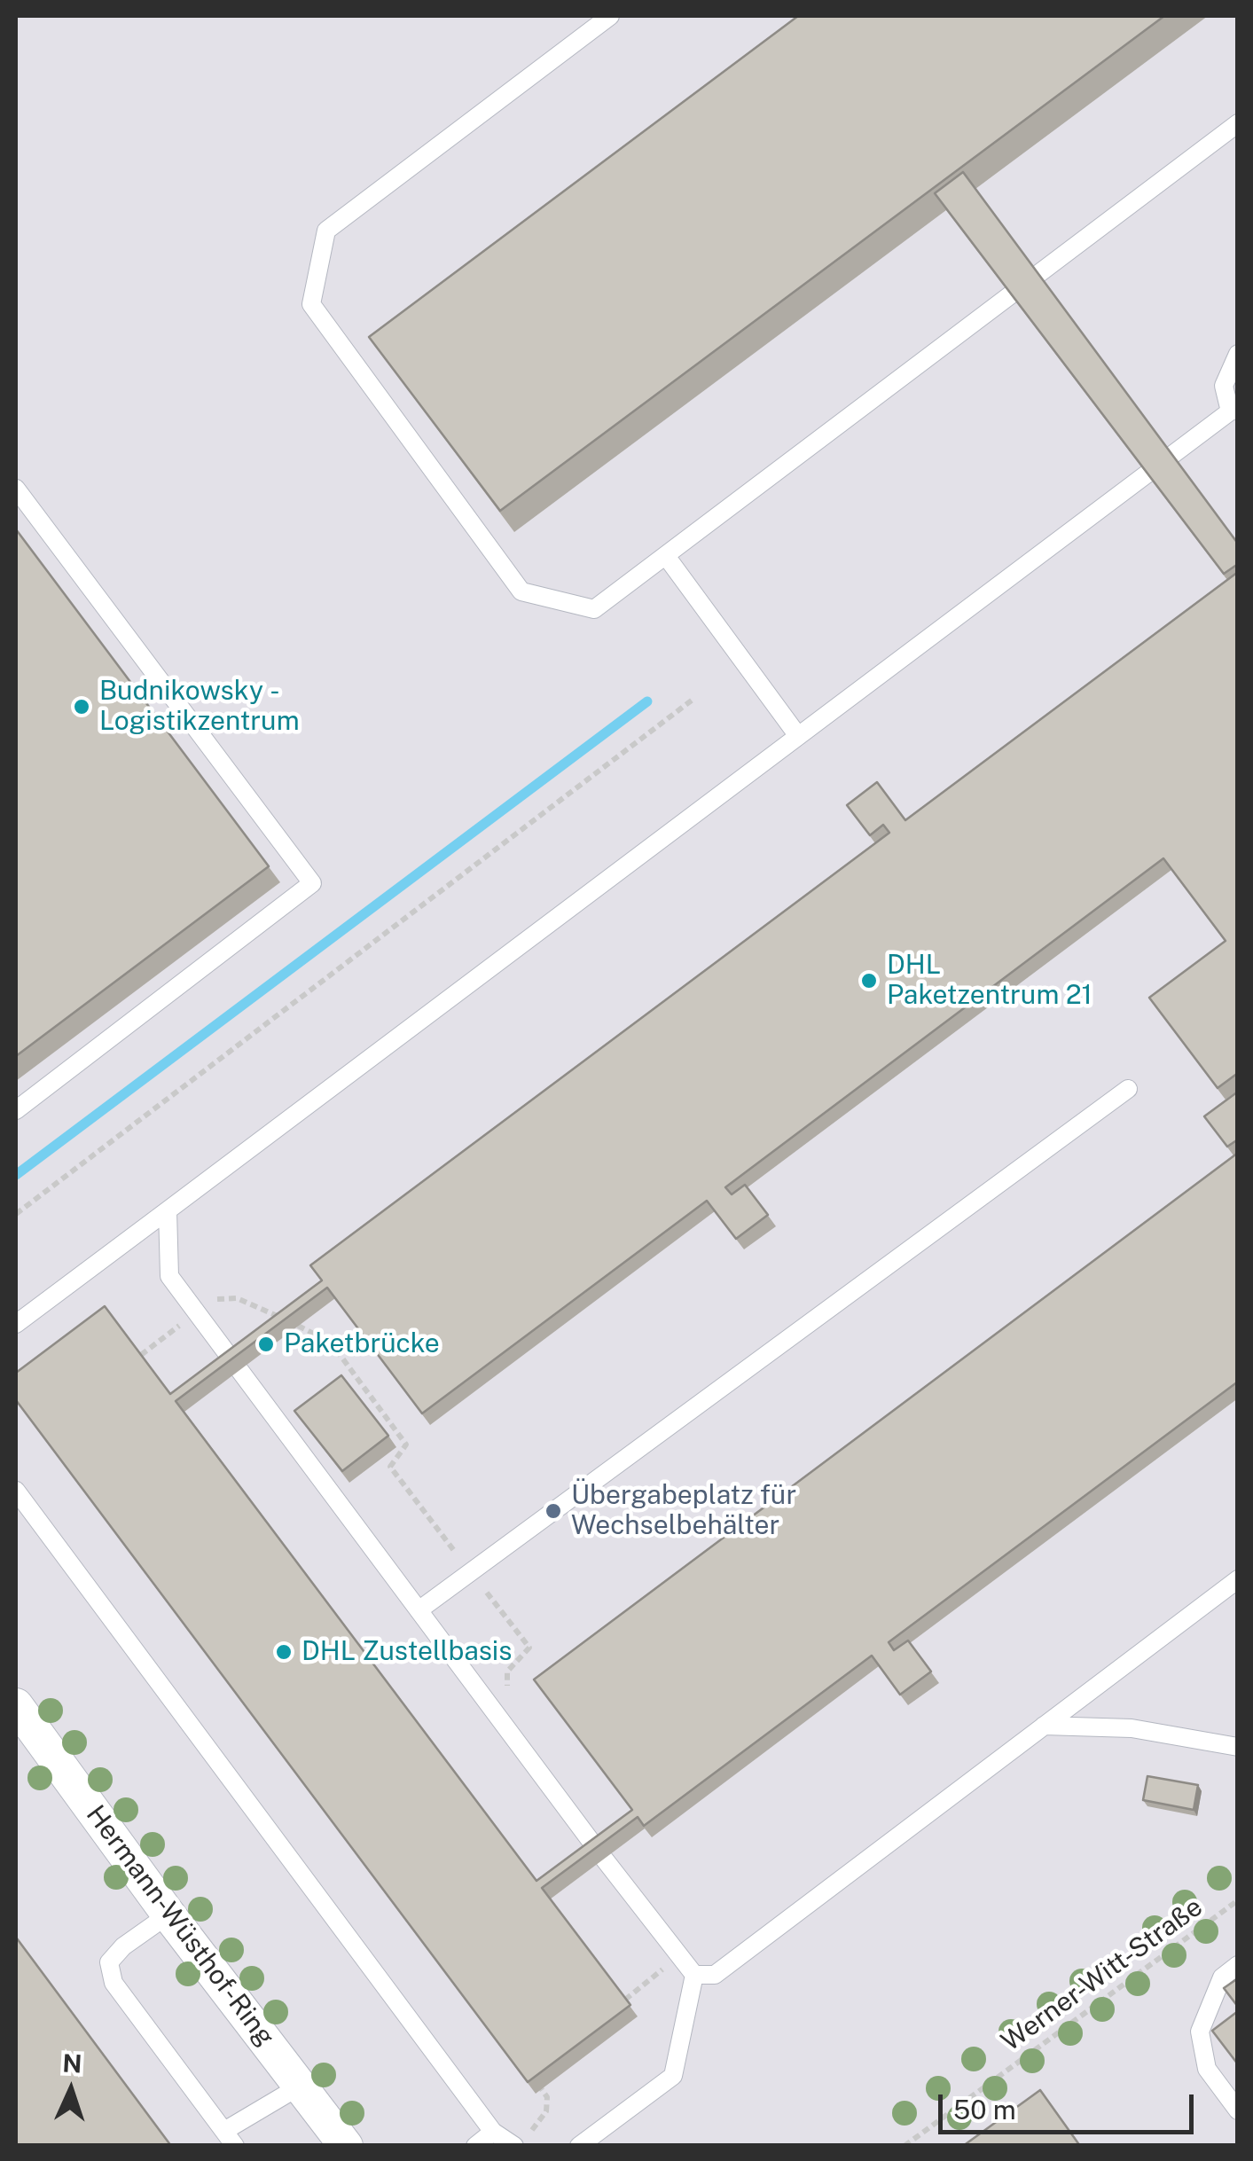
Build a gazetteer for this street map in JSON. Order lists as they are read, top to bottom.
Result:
{
  "streets": {
    "street": ["Hermann-Wüsthof-Ring"],
    "path": ["Werner-Witt-Straße"]
  },
  "places": [
    "Budnikowsky - Logistikzentrum",
    "DHL Paketzentrum 21",
    "Paketbrücke",
    "Übergabeplatz für Wechselbehälter",
    "DHL Zustellbasis"
  ],
  "scale_bar": "50 m",
  "north": "top"
}
